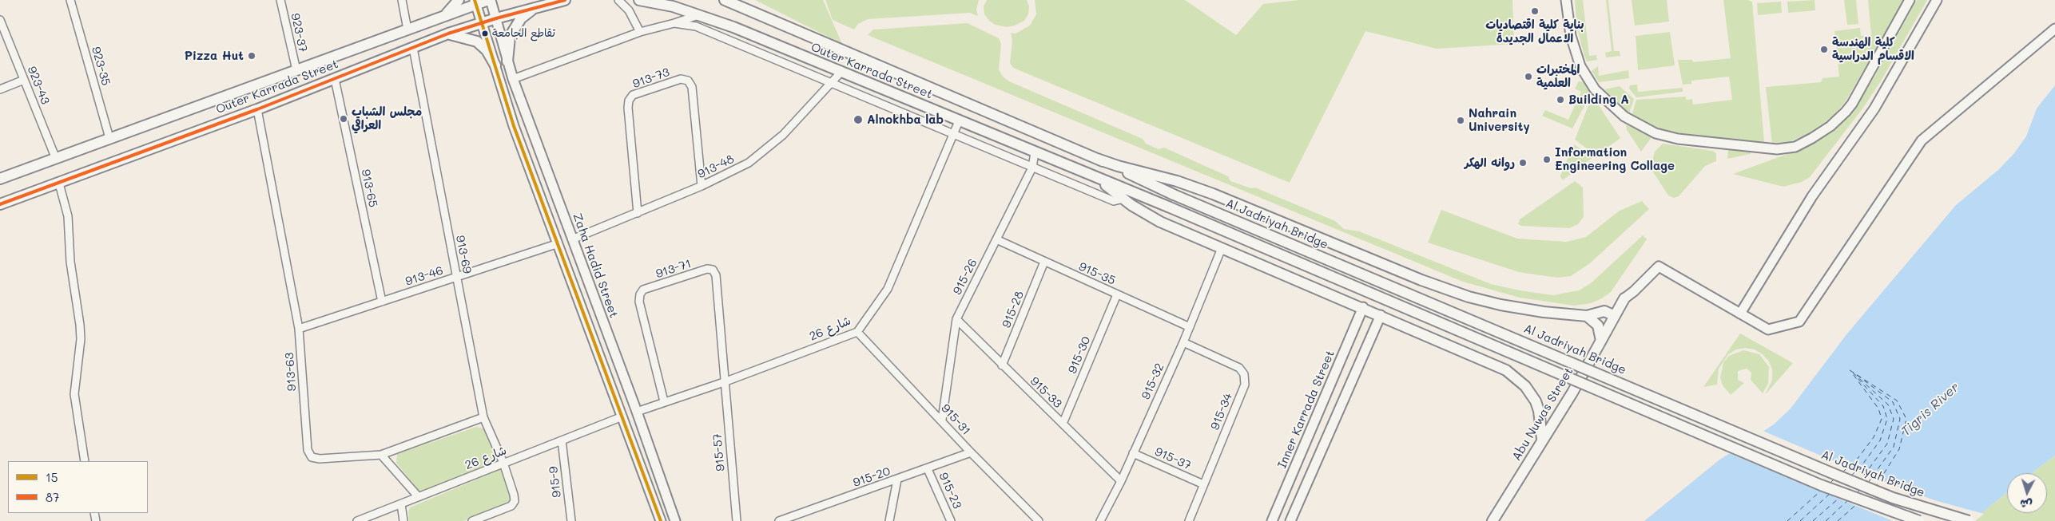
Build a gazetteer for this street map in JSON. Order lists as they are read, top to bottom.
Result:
{
  "streets": {
    "main road": ["Outer Karrada Street", "Al Jadriyah Bridge", "Abu Nuwas Street"],
    "street": [
      "923-37",
      "923-35",
      "913-73",
      "923-43",
      "913-48",
      "913-65",
      "913-69",
      "Zaha Hadid Street",
      "913-71",
      "915-35",
      "913-46",
      "915-26",
      "915-28",
      "شارع 26",
      "915-30",
      "913-63",
      "915-32",
      "915-33",
      "Inner Karrada Street",
      "915-34",
      "915-31",
      "915-57",
      "915-37",
      "915-20",
      "915-9",
      "915-23"
    ]
  },
  "crossings": [
    ["923-37", "Outer Karrada Street"],
    ["923-35", "Outer Karrada Street"],
    ["Outer Karrada Street", "923-43"],
    ["Outer Karrada Street", "913-48"],
    ["Outer Karrada Street", "913-65"],
    ["Outer Karrada Street", "Al Jadriyah Bridge"],
    ["Outer Karrada Street", "913-69"],
    ["Outer Karrada Street", "Zaha Hadid Street"],
    ["Outer Karrada Street", "915-26"],
    ["Outer Karrada Street", "شارع 26"],
    ["Outer Karrada Street", "913-63"],
    ["913-73", "913-48"],
    ["913-48", "Zaha Hadid Street"],
    ["913-65", "913-46"],
    ["913-69", "913-46"],
    ["913-69", "شارع 26"],
    ["913-69", "913-63"],
    ["Zaha Hadid Street", "شارع 26"],
    ["913-71", "شارع 26"],
    ["913-71", "915-57"],
    ["915-35", "915-26"],
    ["915-35", "915-28"],
    ["915-35", "915-30"],
    ["915-35", "915-32"],
    ["913-46", "913-63"],
    ["915-26", "915-33"],
    ["915-26", "915-31"],
    ["915-28", "915-33"],
    ["شارع 26", "915-31"],
    ["شارع 26", "915-57"],
    ["شارع 26", "915-9"],
    ["915-30", "915-33"],
    ["915-32", "915-33"],
    ["915-32", "915-34"],
    ["915-32", "915-37"],
    ["915-34", "915-37"],
    ["915-31", "915-20"],
    ["915-20", "915-23"]
  ],
  "water": ["Tigris River"],
  "places": [
    "بناية كلية اقتصاديات الاعمال الجديدة",
    "تقاطع الجامعة",
    "كلية الهندسة الاقسام الدراسية",
    "Pizza Hut",
    "المختبرات العلمية",
    "Building A",
    "مجلس الشباب العراقي",
    "Alnokhba lab",
    "Nahrain University",
    "Information Engineering Collage",
    "روانه الهكر"
  ],
  "lines": ["transit line 15", "transit line 87"],
  "legend": ["15", "87"],
  "north": "bottom"
}
